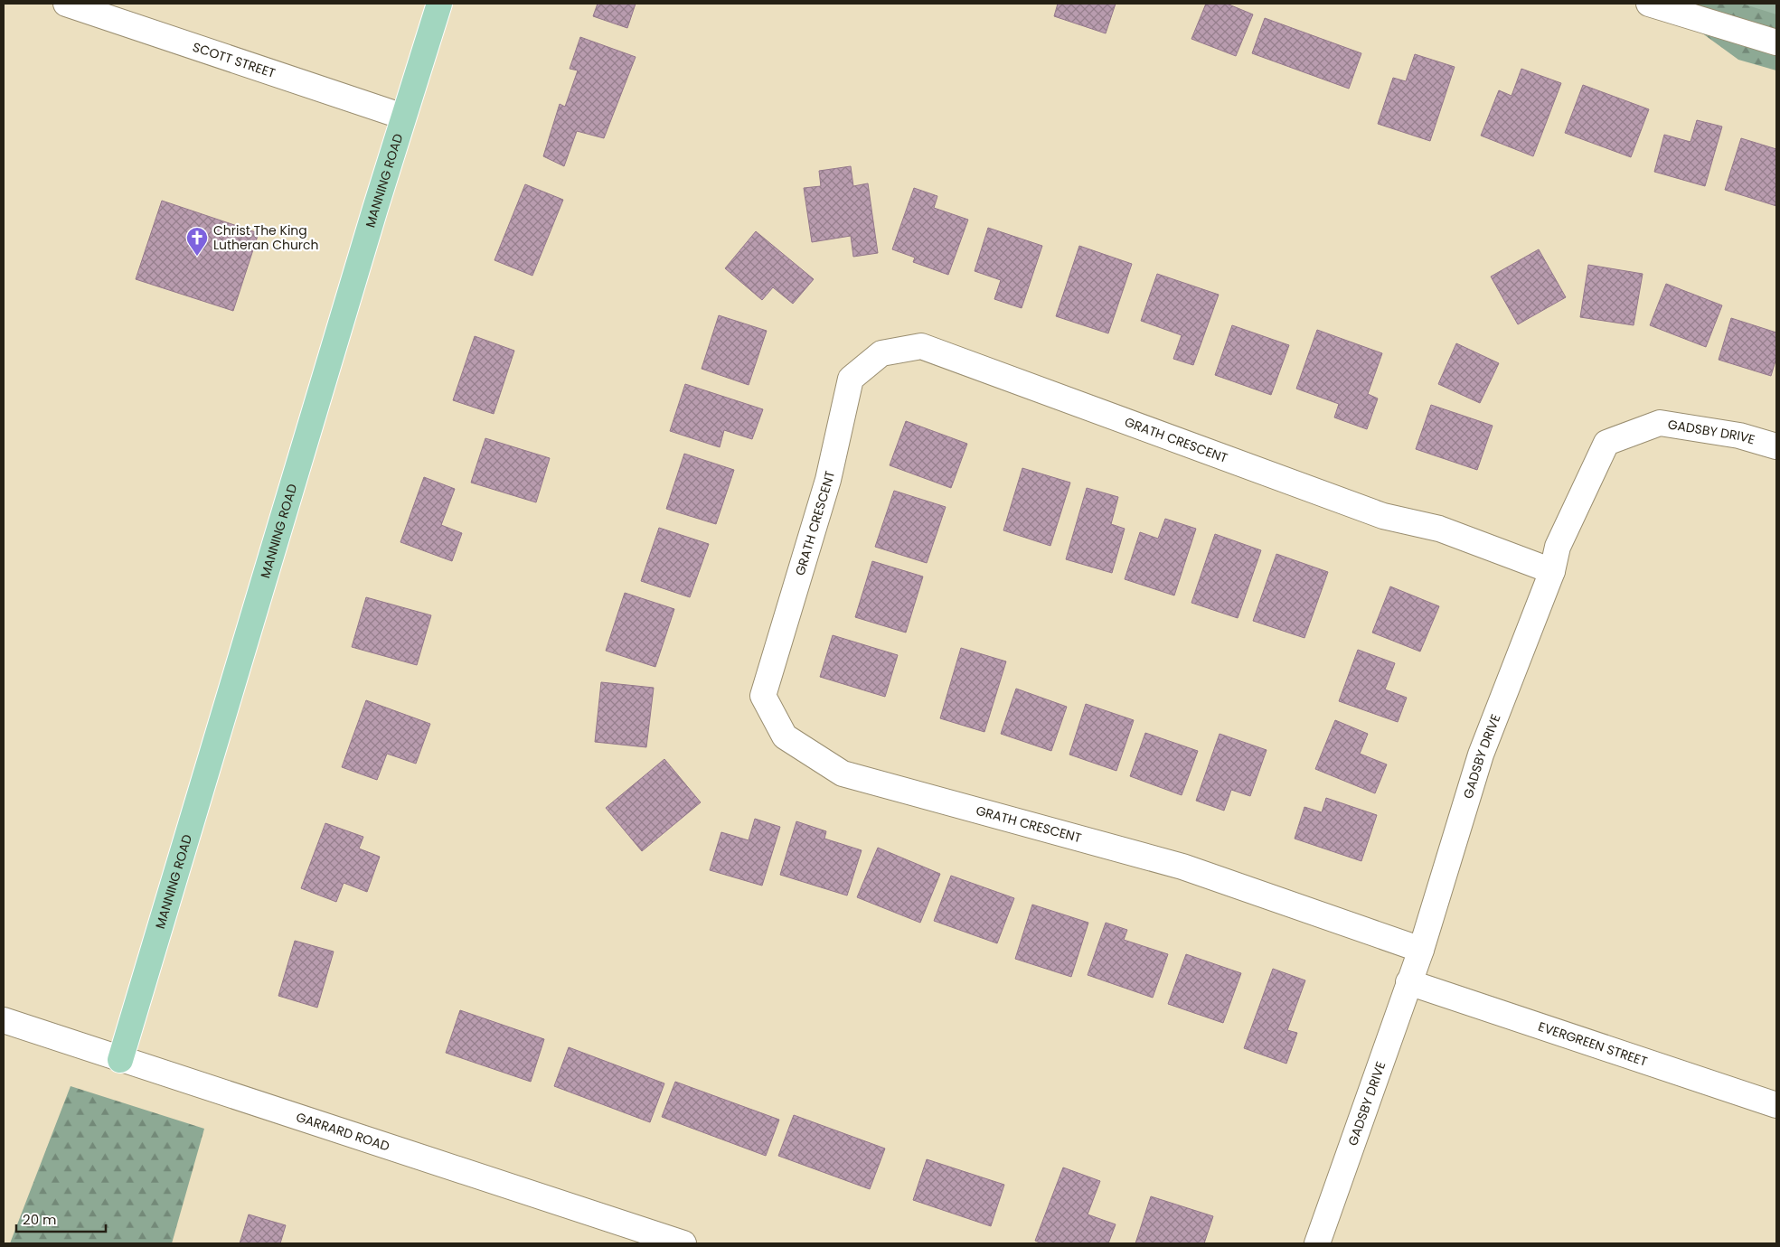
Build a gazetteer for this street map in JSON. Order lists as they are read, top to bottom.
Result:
{
  "streets": {
    "main road": ["MANNING ROAD"],
    "street": [
      "SCOTT STREET",
      "GADSBY DRIVE",
      "GRATH CRESCENT",
      "EVERGREEN STREET",
      "GARRARD ROAD"
    ]
  },
  "crossings": [
    ["SCOTT STREET", "MANNING ROAD"],
    ["MANNING ROAD", "GARRARD ROAD"],
    ["GADSBY DRIVE", "GRATH CRESCENT"],
    ["GADSBY DRIVE", "EVERGREEN STREET"]
  ],
  "places": {
    "church": ["Christ The King Lutheran Church"]
  },
  "scale_bar": "20 m"
}
